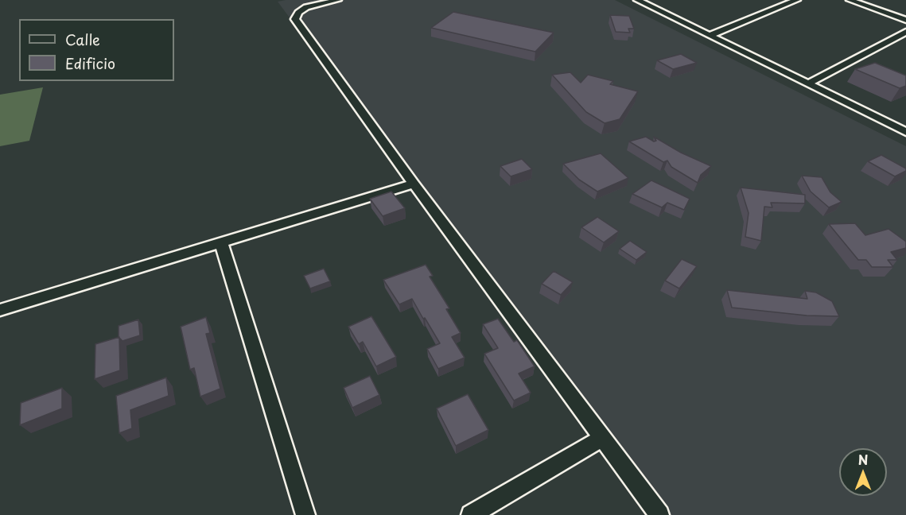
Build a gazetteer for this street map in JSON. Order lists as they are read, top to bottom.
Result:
{
  "legend": ["Calle", "Edificio"],
  "north": "top"
}
